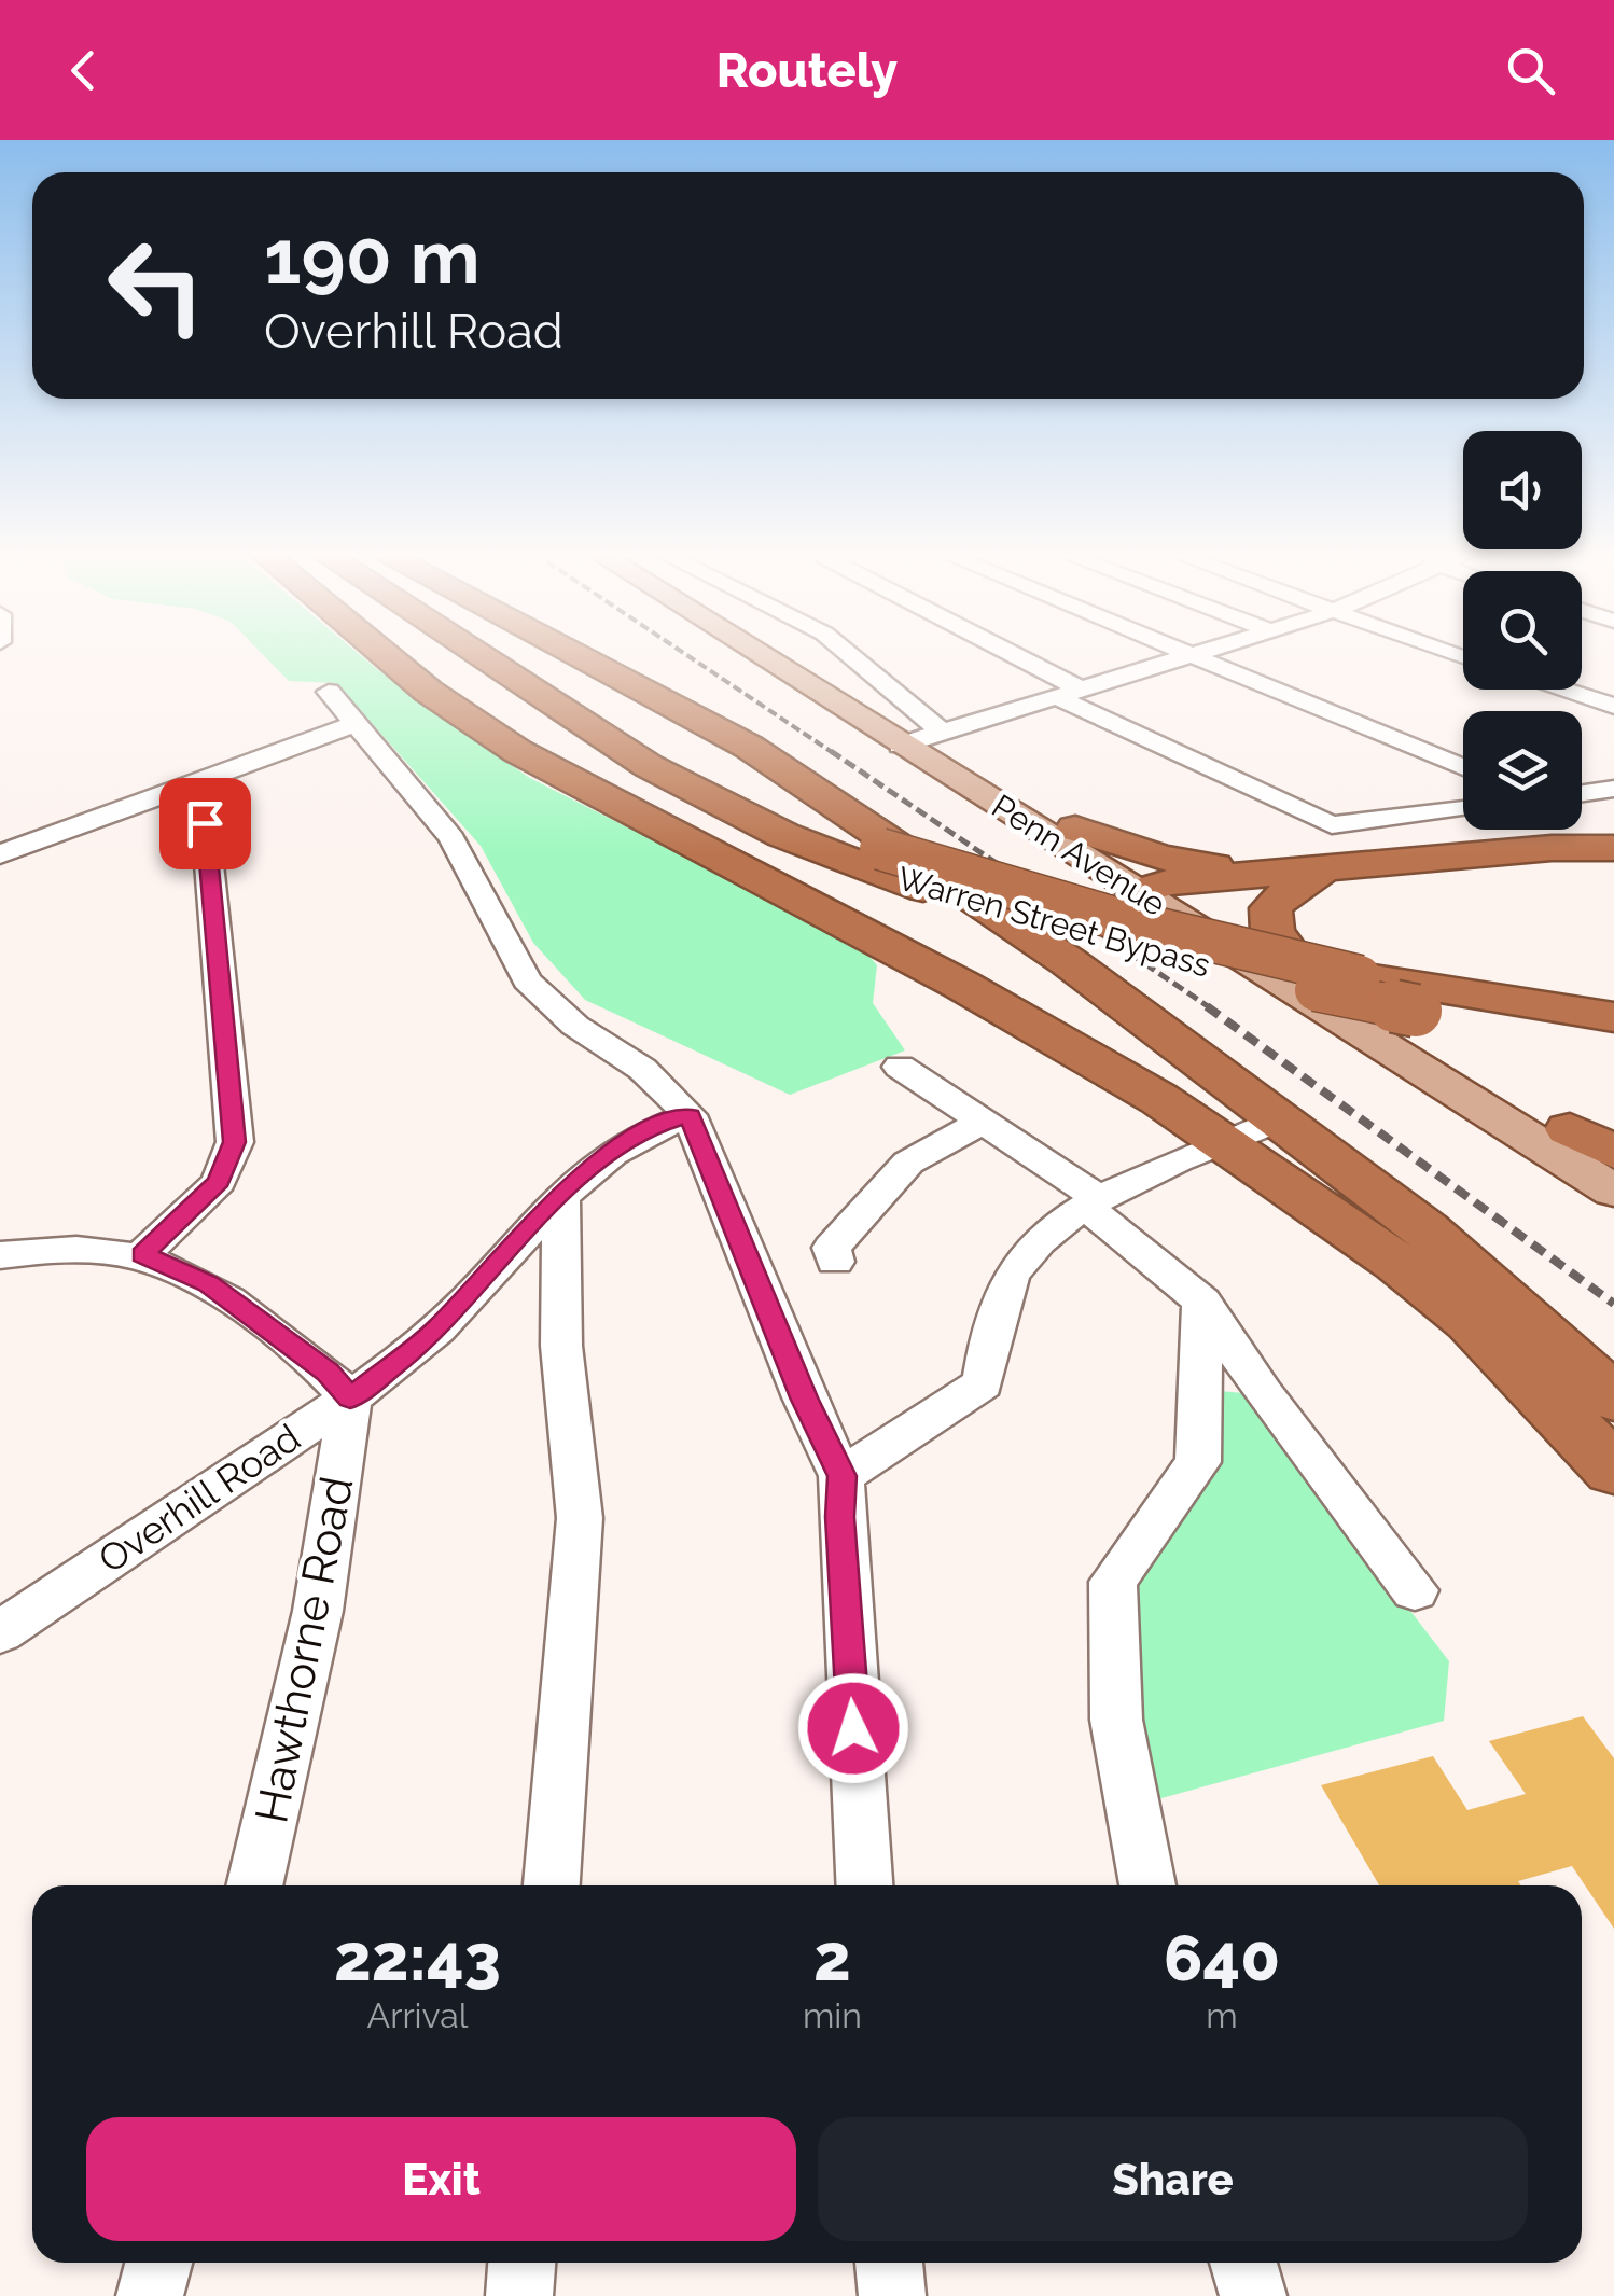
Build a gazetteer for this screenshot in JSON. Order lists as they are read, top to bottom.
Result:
{
  "streets": {
    "highway": ["Warren Street Bypass"],
    "main road": ["Penn Avenue"],
    "street": ["Overhill Road", "Hawthorne Road"]
  },
  "crossings": [
    ["Overhill Road", "Hawthorne Road"]
  ],
  "page": {
    "header": "Routely",
    "turn": ["190 m", "Overhill Road"],
    "eta": [
      "22:43",
      "Arrival",
      "2",
      "min",
      "640",
      "m"
    ],
    "buttons": ["Exit", "Share"]
  }
}
